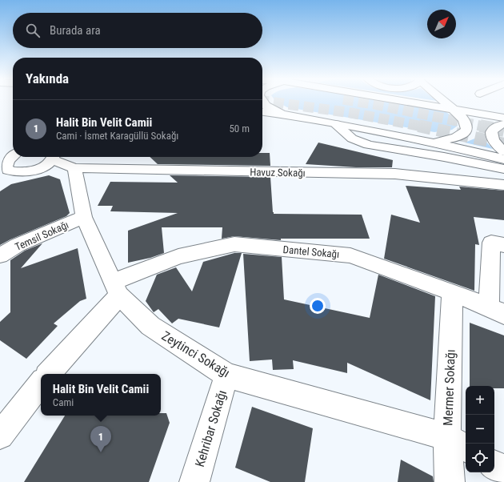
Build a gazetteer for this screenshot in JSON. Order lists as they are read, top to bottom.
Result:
{
  "streets": {
    "main road": [
      "Havuz Sokağı",
      "Temsil Sokağı",
      "Dantel Sokağı",
      "Zeytinci Sokağı",
      "Mermer Sokağı",
      "Kehribar Sokağı"
    ]
  },
  "crossings": [
    ["Havuz Sokağı", "Zeytinci Sokağı"],
    ["Temsil Sokağı", "Zeytinci Sokağı"],
    ["Dantel Sokağı", "Zeytinci Sokağı"],
    ["Dantel Sokağı", "Mermer Sokağı"],
    ["Zeytinci Sokağı", "Mermer Sokağı"],
    ["Zeytinci Sokağı", "Kehribar Sokağı"]
  ],
  "north": "top right",
  "page": {
    "search": "Burada ara",
    "heading": "Yakında",
    "list": [
      {
        "mark": "1",
        "name": "Halit Bin Velit Camii",
        "note": "Cami · İsmet Karagüllü Sokağı",
        "value": "50 m"
      }
    ],
    "popup": ["Halit Bin Velit Camii", "Cami"],
    "map_buttons": ["+", "−"],
    "pins": "1"
  }
}
